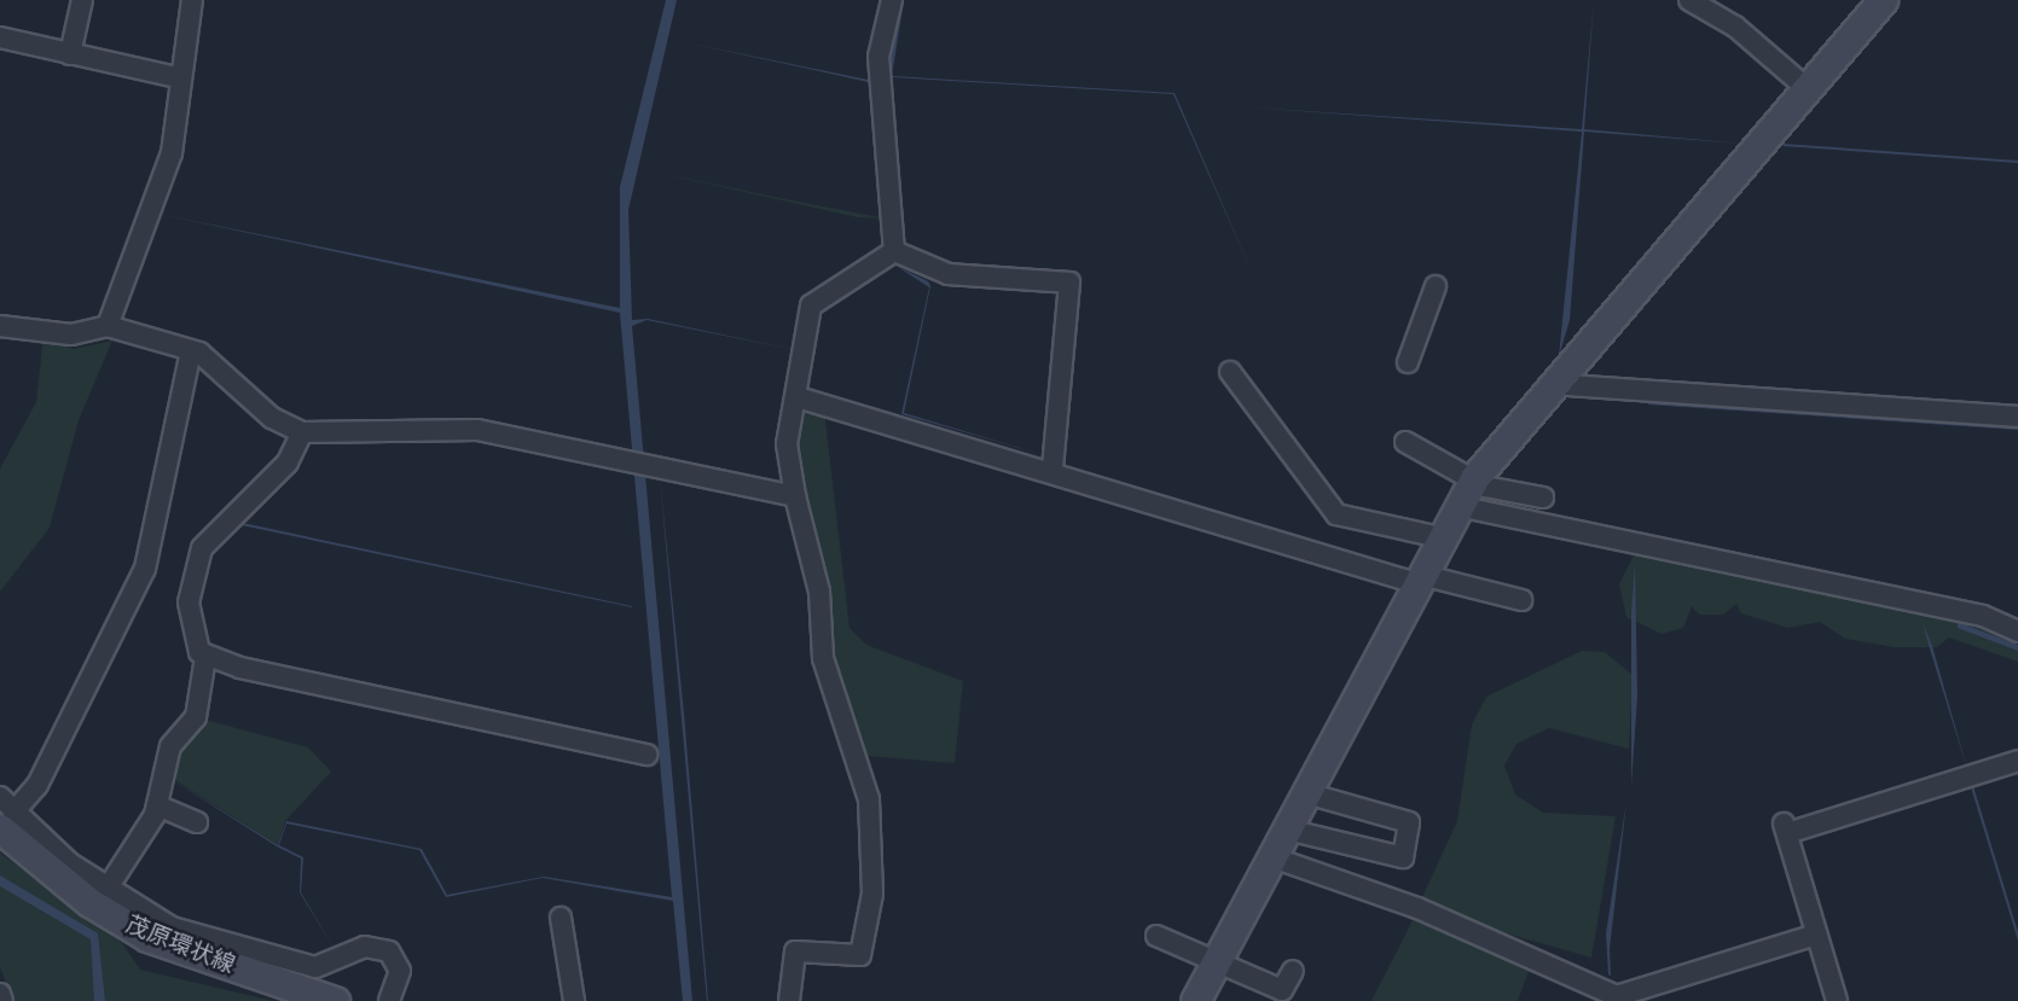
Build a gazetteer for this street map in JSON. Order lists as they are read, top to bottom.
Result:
{
  "streets": {
    "street": ["茂原環状線"]
  }
}
